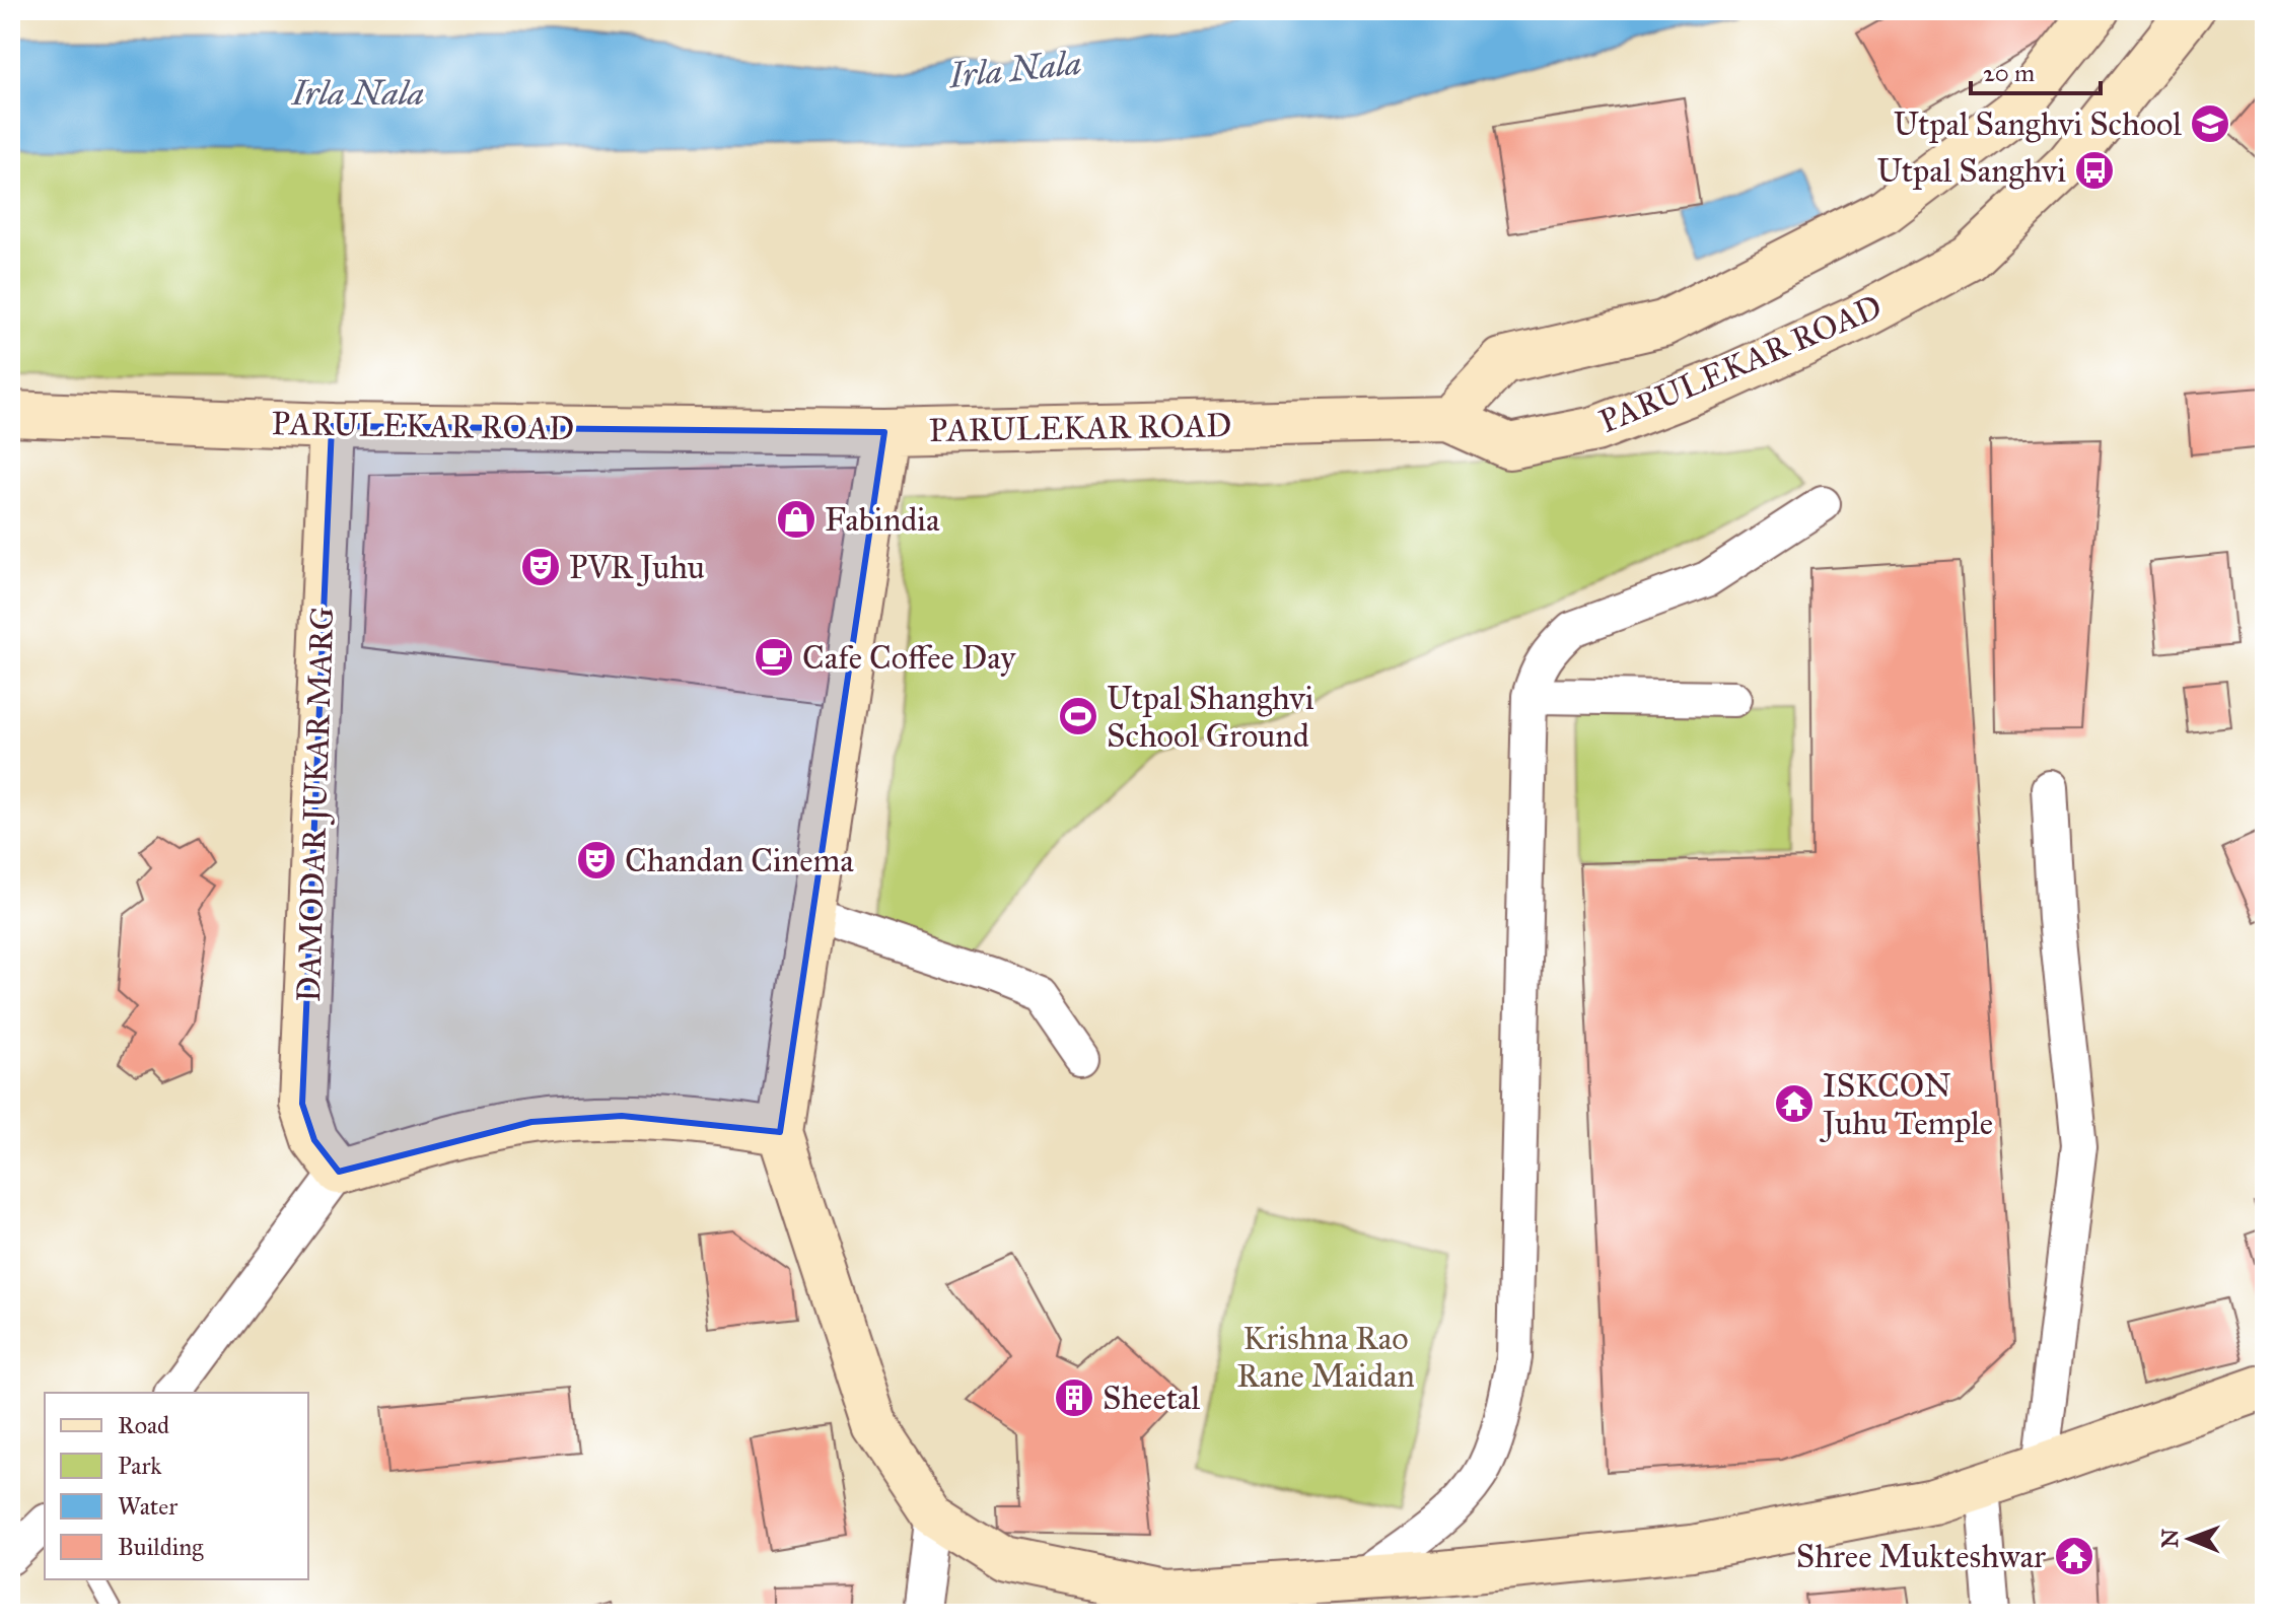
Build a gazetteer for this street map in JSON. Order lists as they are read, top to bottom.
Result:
{
  "streets": {
    "street": ["PARULEKAR ROAD", "DAMODAR JUKAR MARG"]
  },
  "crossings": [
    ["PARULEKAR ROAD", "DAMODAR JUKAR MARG"]
  ],
  "water": ["Irla Nala"],
  "parks": ["Krishna Rao Rane Maidan"],
  "places": {
    "school or university": ["Utpal Sanghvi School"],
    "bus stop": ["Utpal Sanghvi"],
    "shop": ["Fabindia"],
    "theatre": ["PVR Juhu", "Chandan Cinema"],
    "cafe": ["Cafe Coffee Day"],
    "sports": ["Utpal Shanghvi School Ground"],
    "temple": ["ISKCON Juhu Temple", "Shree Mukteshwar"],
    "building": ["Sheetal"]
  },
  "legend": [
    "Road",
    "Park",
    "Water",
    "Building"
  ],
  "scale_bar": "20 m",
  "north": "left"
}
